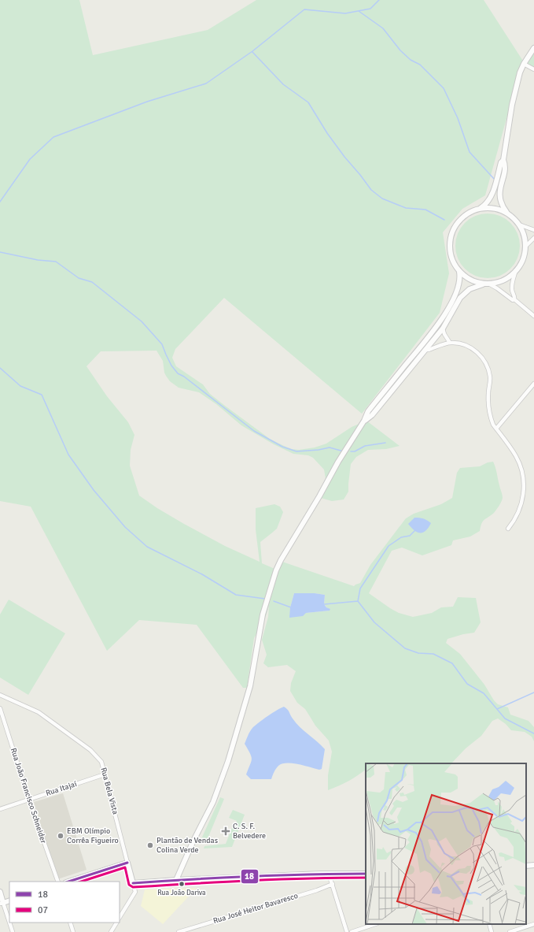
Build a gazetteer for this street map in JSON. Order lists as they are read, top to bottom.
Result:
{
  "streets": {
    "street": [
      "Rua Itajaí",
      "Rua Bela Vista",
      "Rua João Francisco Schneider",
      "Rua José Heitor Bavaresco"
    ]
  },
  "crossings": [
    ["Rua Itajaí", "Rua Bela Vista"],
    ["Rua Itajaí", "Rua João Francisco Schneider"]
  ],
  "places": {
    "health": ["C. S. F. Belvedere"],
    "other": ["EBM Olímpio Corrêa Figueiro", "Plantão de Vendas Colina Verde", "Rua João Dariva"]
  },
  "lines": ["transit line 18", "transit line 07"],
  "legend": ["18", "07"]
}
